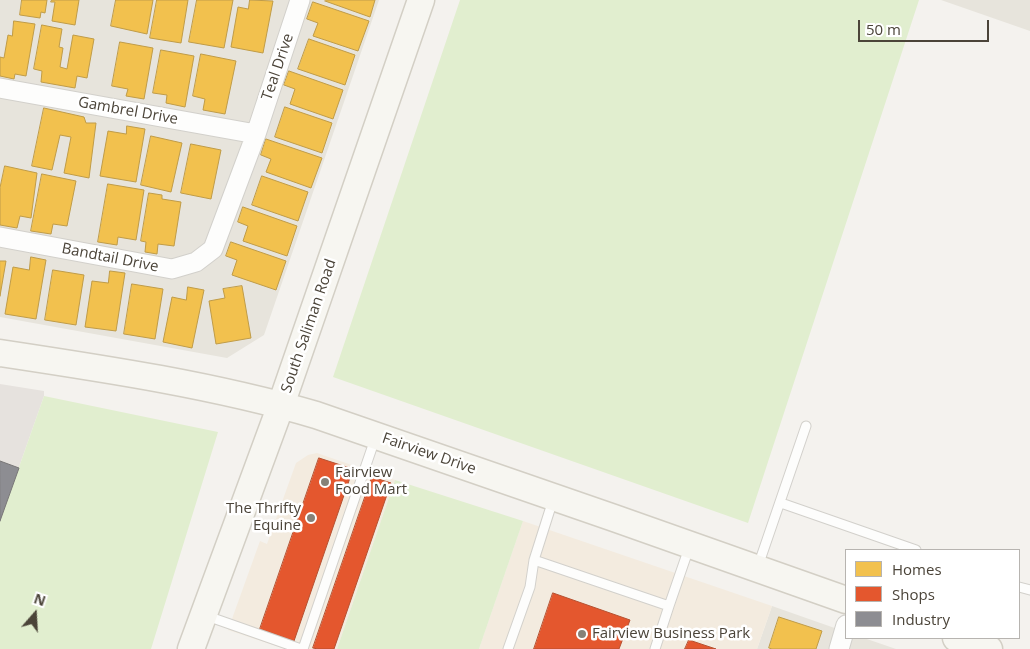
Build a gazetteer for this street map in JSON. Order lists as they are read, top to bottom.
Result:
{
  "streets": {
    "main road": ["South Saliman Road", "Fairview Drive"],
    "street": ["Teal Drive", "Gambrel Drive", "Bandtail Drive"]
  },
  "crossings": [
    ["Teal Drive", "Gambrel Drive"],
    ["Teal Drive", "Bandtail Drive"],
    ["Gambrel Drive", "Bandtail Drive"],
    ["South Saliman Road", "Fairview Drive"]
  ],
  "places": ["Fairview Food Mart", "The Thrifty Equine", "Fairview Business Park"],
  "legend": ["Homes", "Shops", "Industry"],
  "scale_bar": "50 m",
  "north": "top"
}
